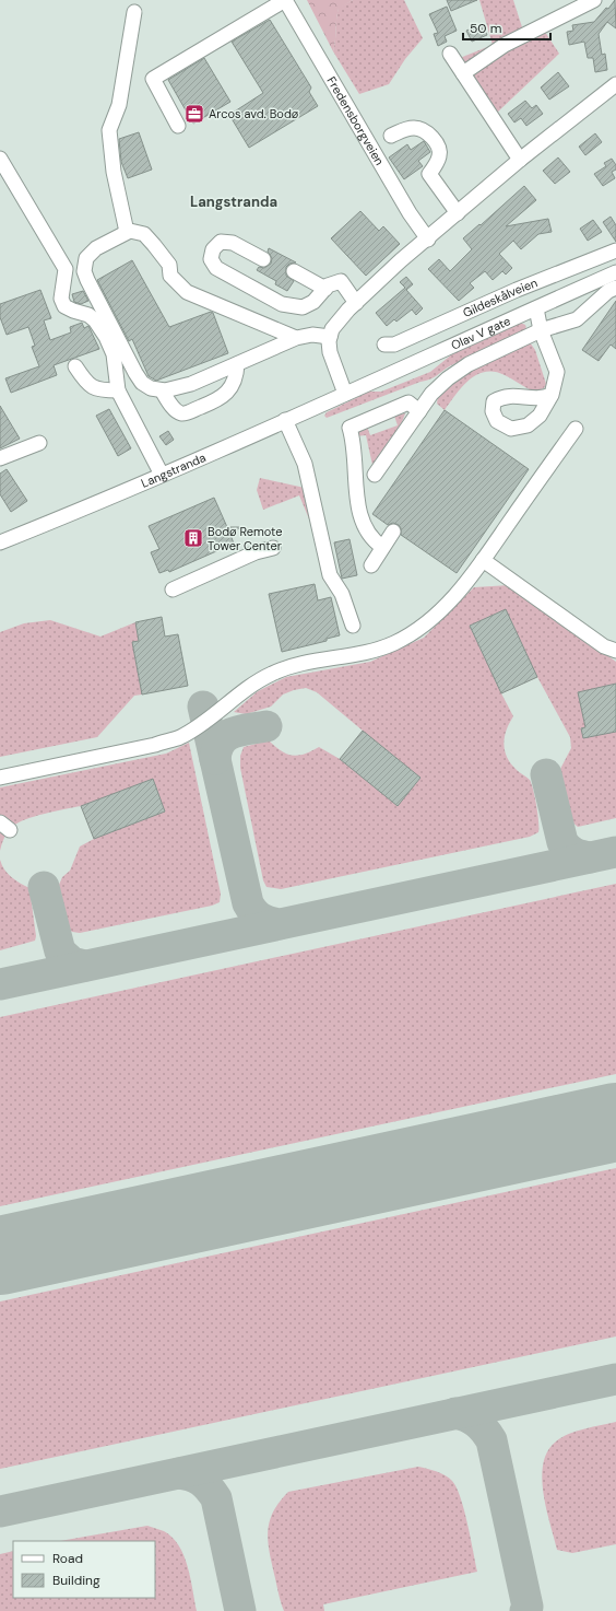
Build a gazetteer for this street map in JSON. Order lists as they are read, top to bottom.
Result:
{
  "streets": {
    "street": [
      "Fredensborgveien",
      "Gildeskålveien",
      "Olav V gate",
      "Langstranda"
    ]
  },
  "crossings": [
    ["Olav V gate", "Langstranda"]
  ],
  "districts": ["Langstranda"],
  "places": {
    "office": ["Arcos avd. Bodø"],
    "building": ["Bodø Remote Tower Center"]
  },
  "legend": ["Road", "Building"],
  "scale_bar": "50 m"
}
